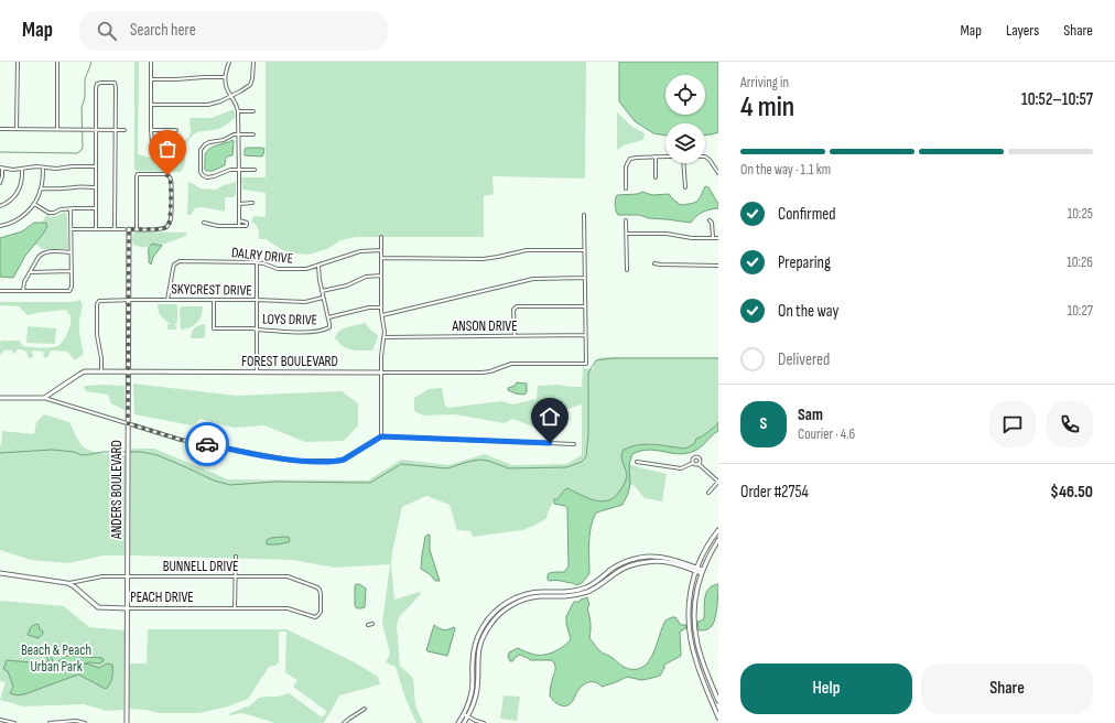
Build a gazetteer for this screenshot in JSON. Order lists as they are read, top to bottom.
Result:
{
  "streets": {
    "street": [
      "DALRY DRIVE",
      "SKYCREST DRIVE",
      "LOYS DRIVE",
      "ANSON DRIVE",
      "FOREST BOULEVARD",
      "ANDERS BOULEVARD",
      "BUNNELL DRIVE",
      "PEACH DRIVE"
    ]
  },
  "crossings": [
    ["DALRY DRIVE", "SKYCREST DRIVE"],
    ["SKYCREST DRIVE", "LOYS DRIVE"],
    ["SKYCREST DRIVE", "FOREST BOULEVARD"],
    ["SKYCREST DRIVE", "ANDERS BOULEVARD"],
    ["ANSON DRIVE", "FOREST BOULEVARD"],
    ["FOREST BOULEVARD", "ANDERS BOULEVARD"],
    ["ANDERS BOULEVARD", "BUNNELL DRIVE"],
    ["ANDERS BOULEVARD", "PEACH DRIVE"],
    ["BUNNELL DRIVE", "PEACH DRIVE"]
  ],
  "parks": ["Beach & Peach Urban Park"],
  "page": {
    "header": "Map",
    "search": "Search here",
    "nav": ["Map", "Layers", "Share"],
    "heading": ["4 min", "Arriving in", "10:52–10:57"],
    "panel": [
      "Sam",
      "Courier · 4.6",
      "Order #2754",
      "$46.50"
    ],
    "bar": "On the way · 1.1 km",
    "list": [
      ["Confirmed", "10:25"],
      ["Preparing", "10:26"],
      ["On the way", "10:27"],
      "Delivered"
    ],
    "round": "S",
    "buttons": ["Help", "Share"]
  }
}
